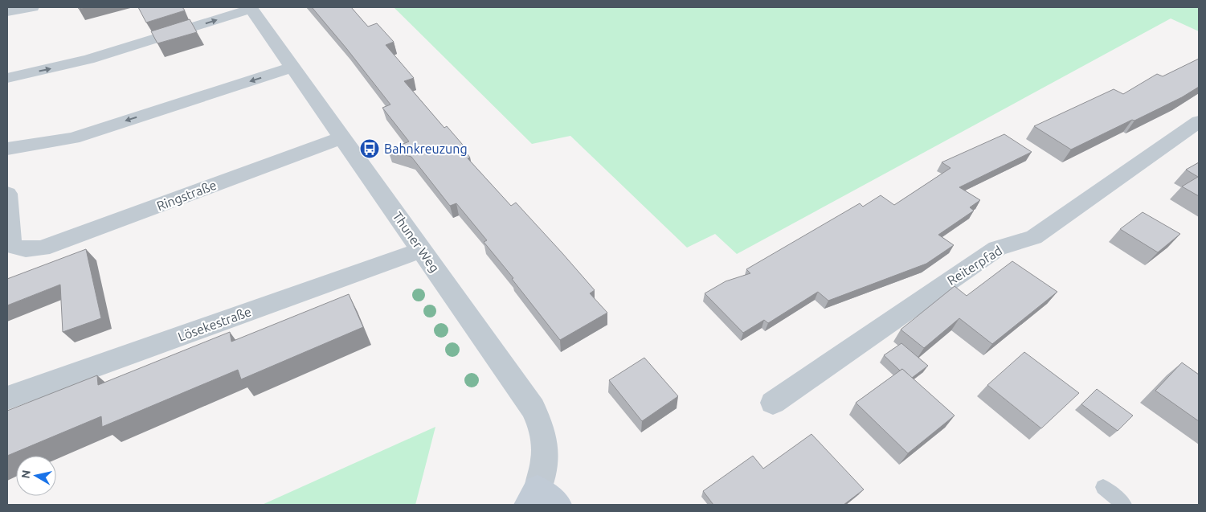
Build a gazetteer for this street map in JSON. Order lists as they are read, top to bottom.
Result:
{
  "streets": {
    "street": [
      "Ringstraße",
      "Thuner Weg",
      "Reiterpfad",
      "Lösekestraße"
    ]
  },
  "crossings": [
    ["Ringstraße", "Thuner Weg"],
    ["Thuner Weg", "Lösekestraße"]
  ],
  "places": {
    "bus stop": ["Bahnkreuzung"]
  },
  "north": "left"
}
